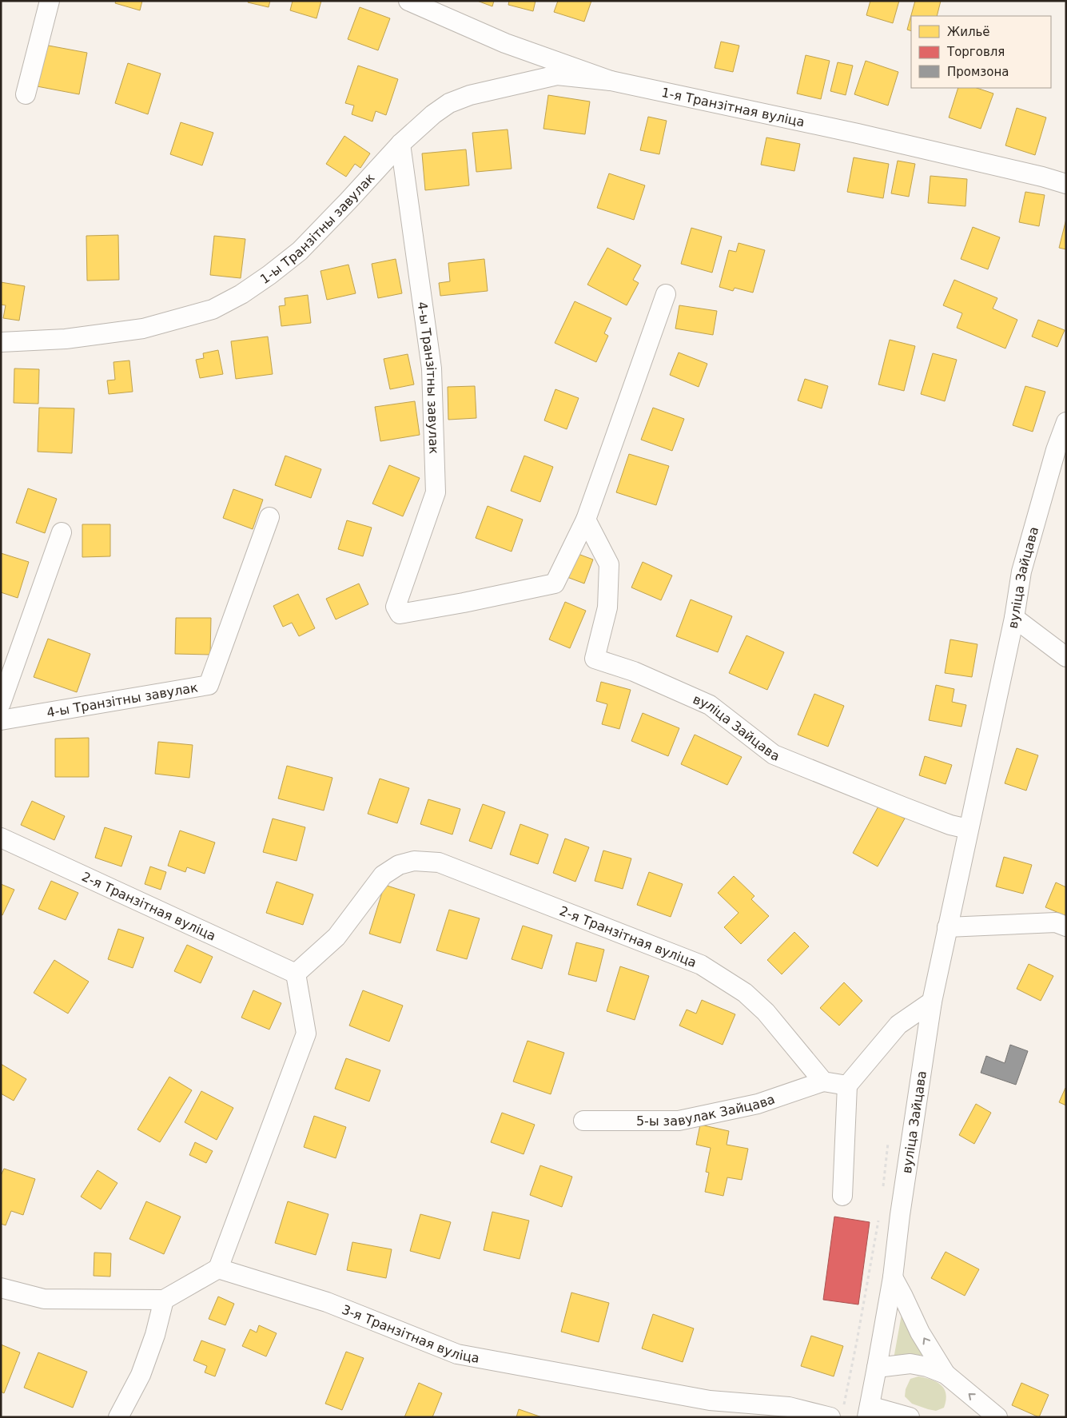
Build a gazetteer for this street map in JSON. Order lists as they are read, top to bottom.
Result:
{
  "streets": {
    "street": [
      "1-я Транзітная вуліца",
      "1-ы Транзітны завулак",
      "4-ы Транзітны завулак",
      "вуліца Зайцава",
      "2-я Транзітная вуліца",
      "5-ы завулак Зайцава",
      "3-я Транзітная вуліца"
    ]
  },
  "crossings": [
    ["1-я Транзітная вуліца", "1-ы Транзітны завулак"],
    ["1-ы Транзітны завулак", "4-ы Транзітны завулак"],
    ["4-ы Транзітны завулак", "вуліца Зайцава"],
    ["2-я Транзітная вуліца", "5-ы завулак Зайцава"]
  ],
  "legend": ["Жильё", "Торговля", "Промзона"]
}
